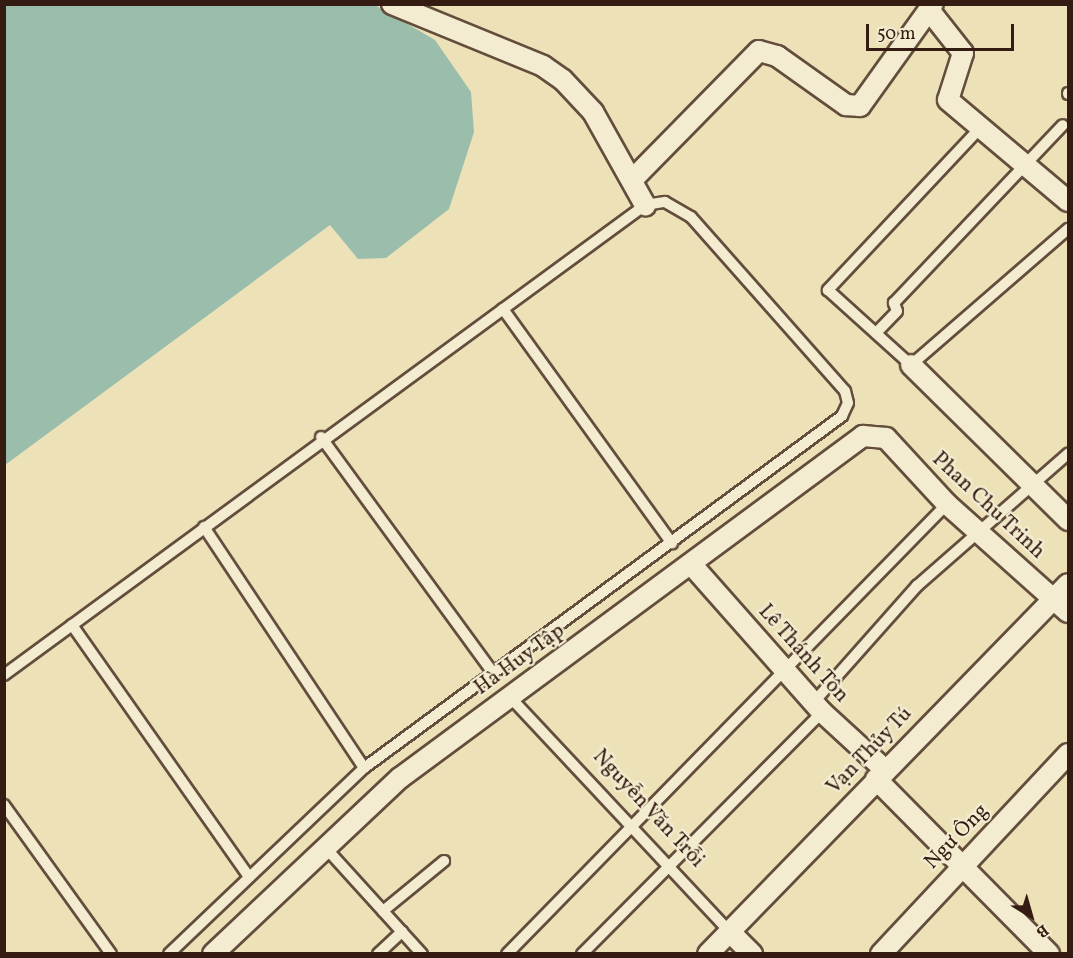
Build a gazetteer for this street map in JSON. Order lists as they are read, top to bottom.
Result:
{
  "streets": {
    "street": [
      "Phan Chu Trinh",
      "Lê Thánh Tôn",
      "Hà Huy Tập",
      "Vạn Thủy Tú",
      "Nguyễn Văn Trỗi",
      "Ngư Ông"
    ]
  },
  "crossings": [
    ["Phan Chu Trinh", "Hà Huy Tập"],
    ["Phan Chu Trinh", "Vạn Thủy Tú"],
    ["Lê Thánh Tôn", "Hà Huy Tập"],
    ["Lê Thánh Tôn", "Vạn Thủy Tú"],
    ["Lê Thánh Tôn", "Ngư Ông"],
    ["Hà Huy Tập", "Nguyễn Văn Trỗi"],
    ["Vạn Thủy Tú", "Nguyễn Văn Trỗi"]
  ],
  "scale_bar": "50 m",
  "north": "bottom right"
}
